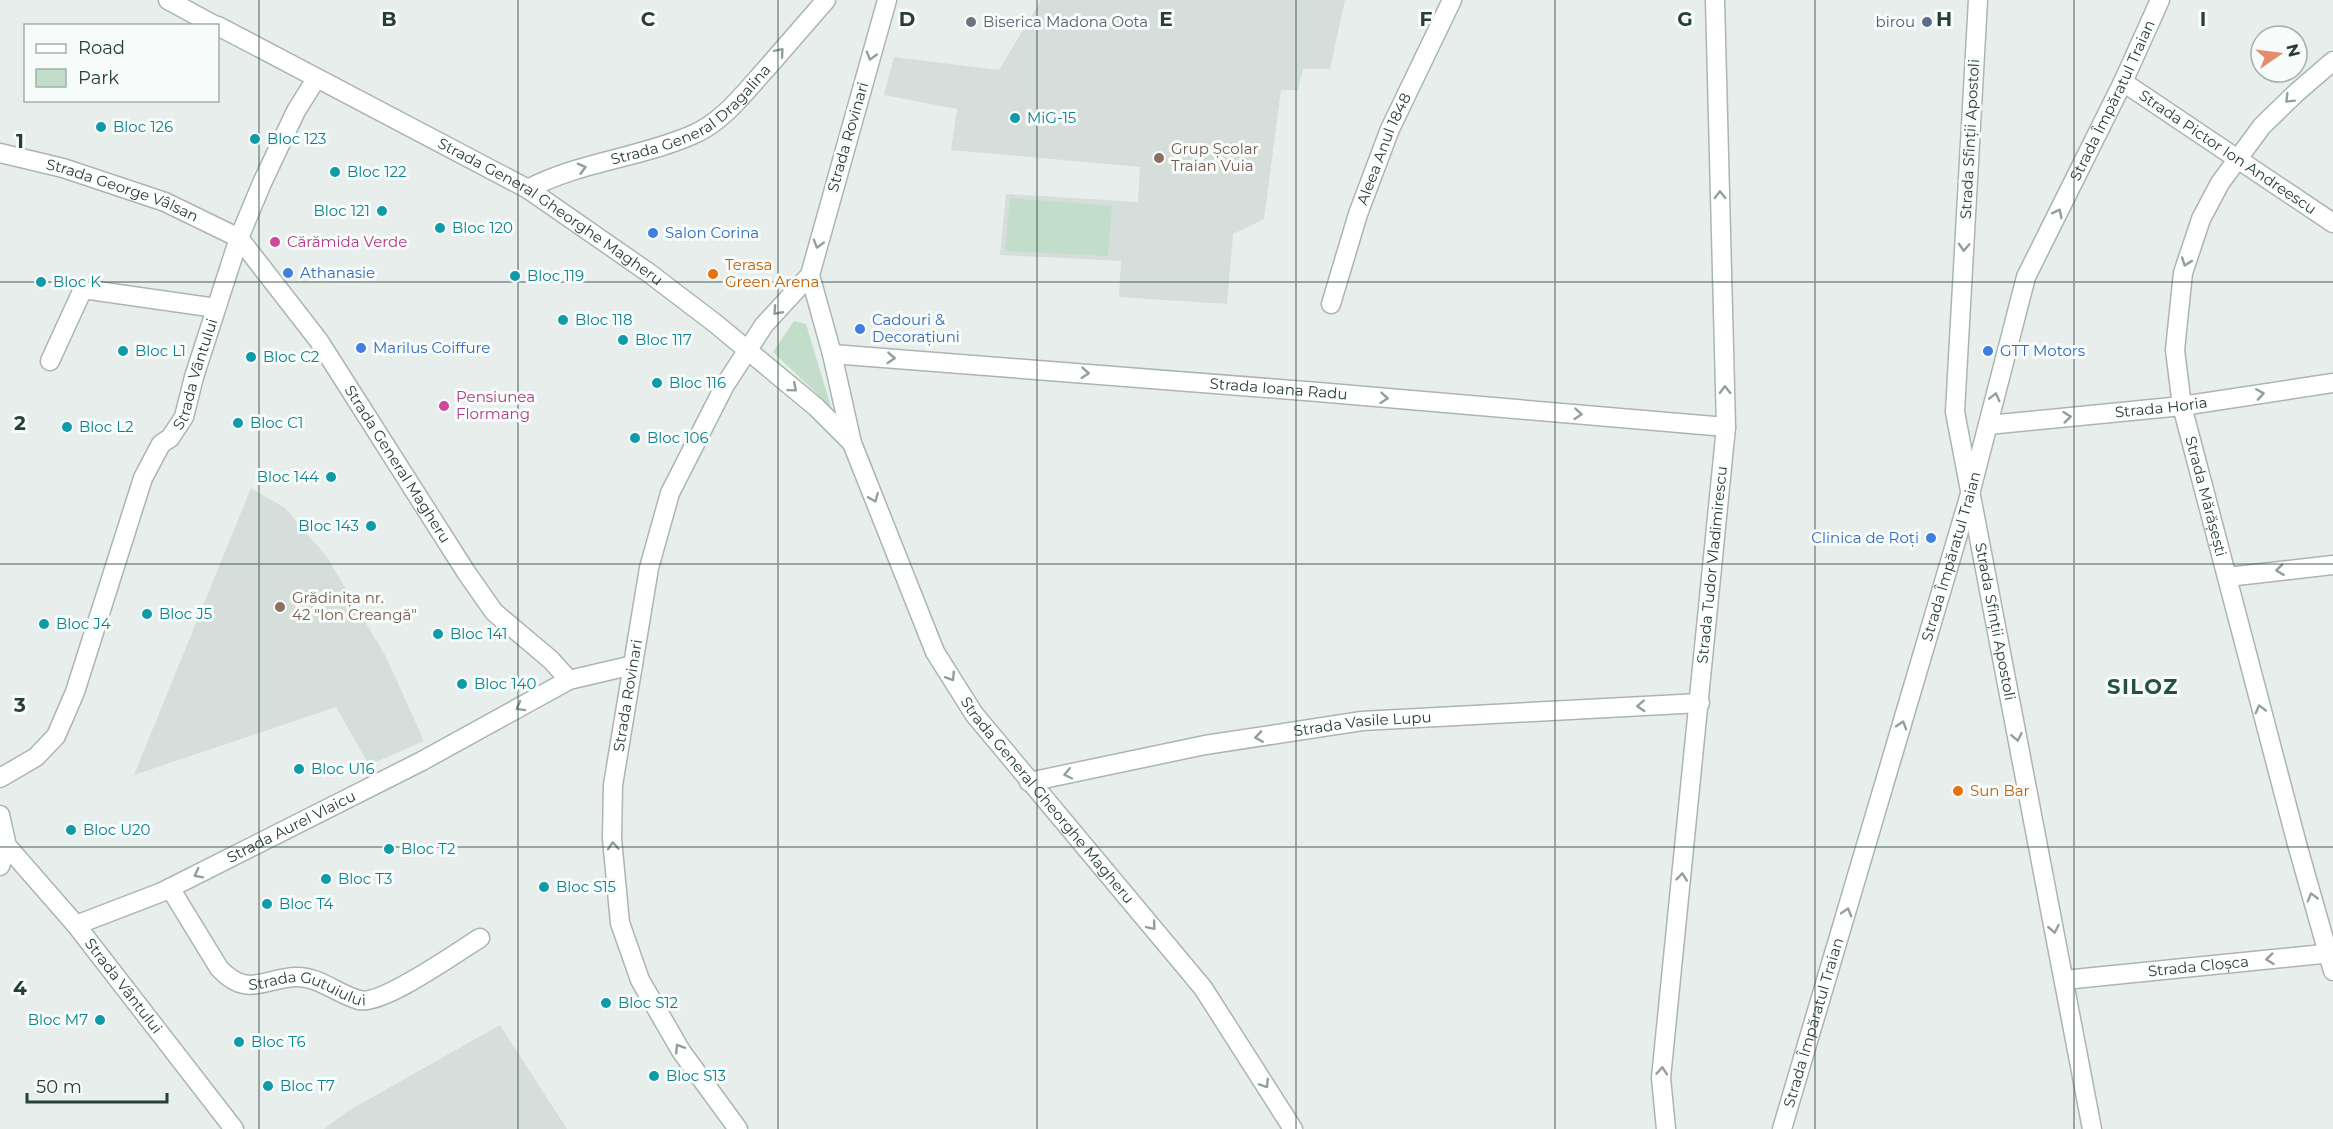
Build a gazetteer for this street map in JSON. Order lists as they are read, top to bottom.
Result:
{
  "streets": {
    "street": [
      "Strada Împăratul Traian",
      "Strada General Dragalina",
      "Strada Rovinari",
      "Strada Sfinții Apostoli",
      "Aleea Anul 1848",
      "Strada Pictor Ion Andreescu",
      "Strada George Vâlsan",
      "Strada General Gheorghe Magheru",
      "Strada Vântului",
      "Strada Ioana Radu",
      "Strada Horia",
      "Strada General Magheru",
      "Strada Mărășești",
      "Strada Tudor Vladimirescu",
      "Strada Vasile Lupu",
      "Strada Aurel Vlaicu",
      "Strada Cloșca",
      "Strada Gutuiului"
    ]
  },
  "crossings": [
    ["Strada Împăratul Traian", "Strada Sfinții Apostoli"],
    ["Strada Împăratul Traian", "Strada Pictor Ion Andreescu"],
    ["Strada Împăratul Traian", "Strada Horia"],
    ["Strada General Dragalina", "Strada General Gheorghe Magheru"],
    ["Strada Rovinari", "Strada General Gheorghe Magheru"],
    ["Strada Rovinari", "Strada Aurel Vlaicu"],
    ["Strada Sfinții Apostoli", "Strada Cloșca"],
    ["Strada Pictor Ion Andreescu", "Strada Mărășești"],
    ["Strada George Vâlsan", "Strada Vântului"],
    ["Strada George Vâlsan", "Strada General Magheru"],
    ["Strada General Gheorghe Magheru", "Strada Vântului"],
    ["Strada General Gheorghe Magheru", "Strada Ioana Radu"],
    ["Strada General Gheorghe Magheru", "Strada Vasile Lupu"],
    ["Strada Vântului", "Strada General Magheru"],
    ["Strada Vântului", "Strada Aurel Vlaicu"],
    ["Strada Ioana Radu", "Strada Tudor Vladimirescu"],
    ["Strada Horia", "Strada Mărășești"],
    ["Strada General Magheru", "Strada Aurel Vlaicu"],
    ["Strada Mărășești", "Strada Cloșca"],
    ["Strada Tudor Vladimirescu", "Strada Vasile Lupu"],
    ["Strada Aurel Vlaicu", "Strada Gutuiului"]
  ],
  "one_way": [
    "Strada Împăratul Traian",
    "Strada General Dragalina",
    "Strada Sfinții Apostoli",
    "Strada General Gheorghe Magheru",
    "Strada Ioana Radu",
    "Strada Horia",
    "Strada Tudor Vladimirescu",
    "Strada Vasile Lupu",
    "Strada Aurel Vlaicu",
    "Strada Cloșca"
  ],
  "districts": ["SILOZ"],
  "places": [
    "Biserica Madona Oota",
    "birou",
    "MiG-15",
    "Bloc 126",
    "Bloc 123",
    "Grup Școlar Traian Vuia",
    "Bloc 122",
    "Bloc 121",
    "Bloc 120",
    "Salon Corina",
    "Cărămida Verde",
    "Athanasie",
    "Terasa Green Arena",
    "Bloc 119",
    "Bloc K",
    "Bloc 118",
    "Cadouri & Decorațiuni",
    "Bloc 117",
    "Marilus Coiffure",
    "Bloc L1",
    "GTT Motors",
    "Bloc C2",
    "Bloc 116",
    "Pensiunea Flormang",
    "Bloc C1",
    "Bloc L2",
    "Bloc 106",
    "Bloc 144",
    "Bloc 143",
    "Clinica de Roți",
    "Grădinița nr. 42 \"Ion Creangă\"",
    "Bloc J5",
    "Bloc J4",
    "Bloc 141",
    "Bloc 140",
    "Bloc U16",
    "Sun Bar",
    "Bloc U20",
    "Bloc T2",
    "Bloc T3",
    "Bloc S15",
    "Bloc T4",
    "Bloc S12",
    "Bloc M7",
    "Bloc T6",
    "Bloc S13",
    "Bloc T7"
  ],
  "legend": ["Road", "Park"],
  "scale_bar": "50 m",
  "north": "right",
  "grid": {
    "columns": [
      "B",
      "C",
      "D",
      "E",
      "F",
      "G",
      "H",
      "I"
    ],
    "rows": [
      "1",
      "2",
      "3",
      "4"
    ]
  }
}
